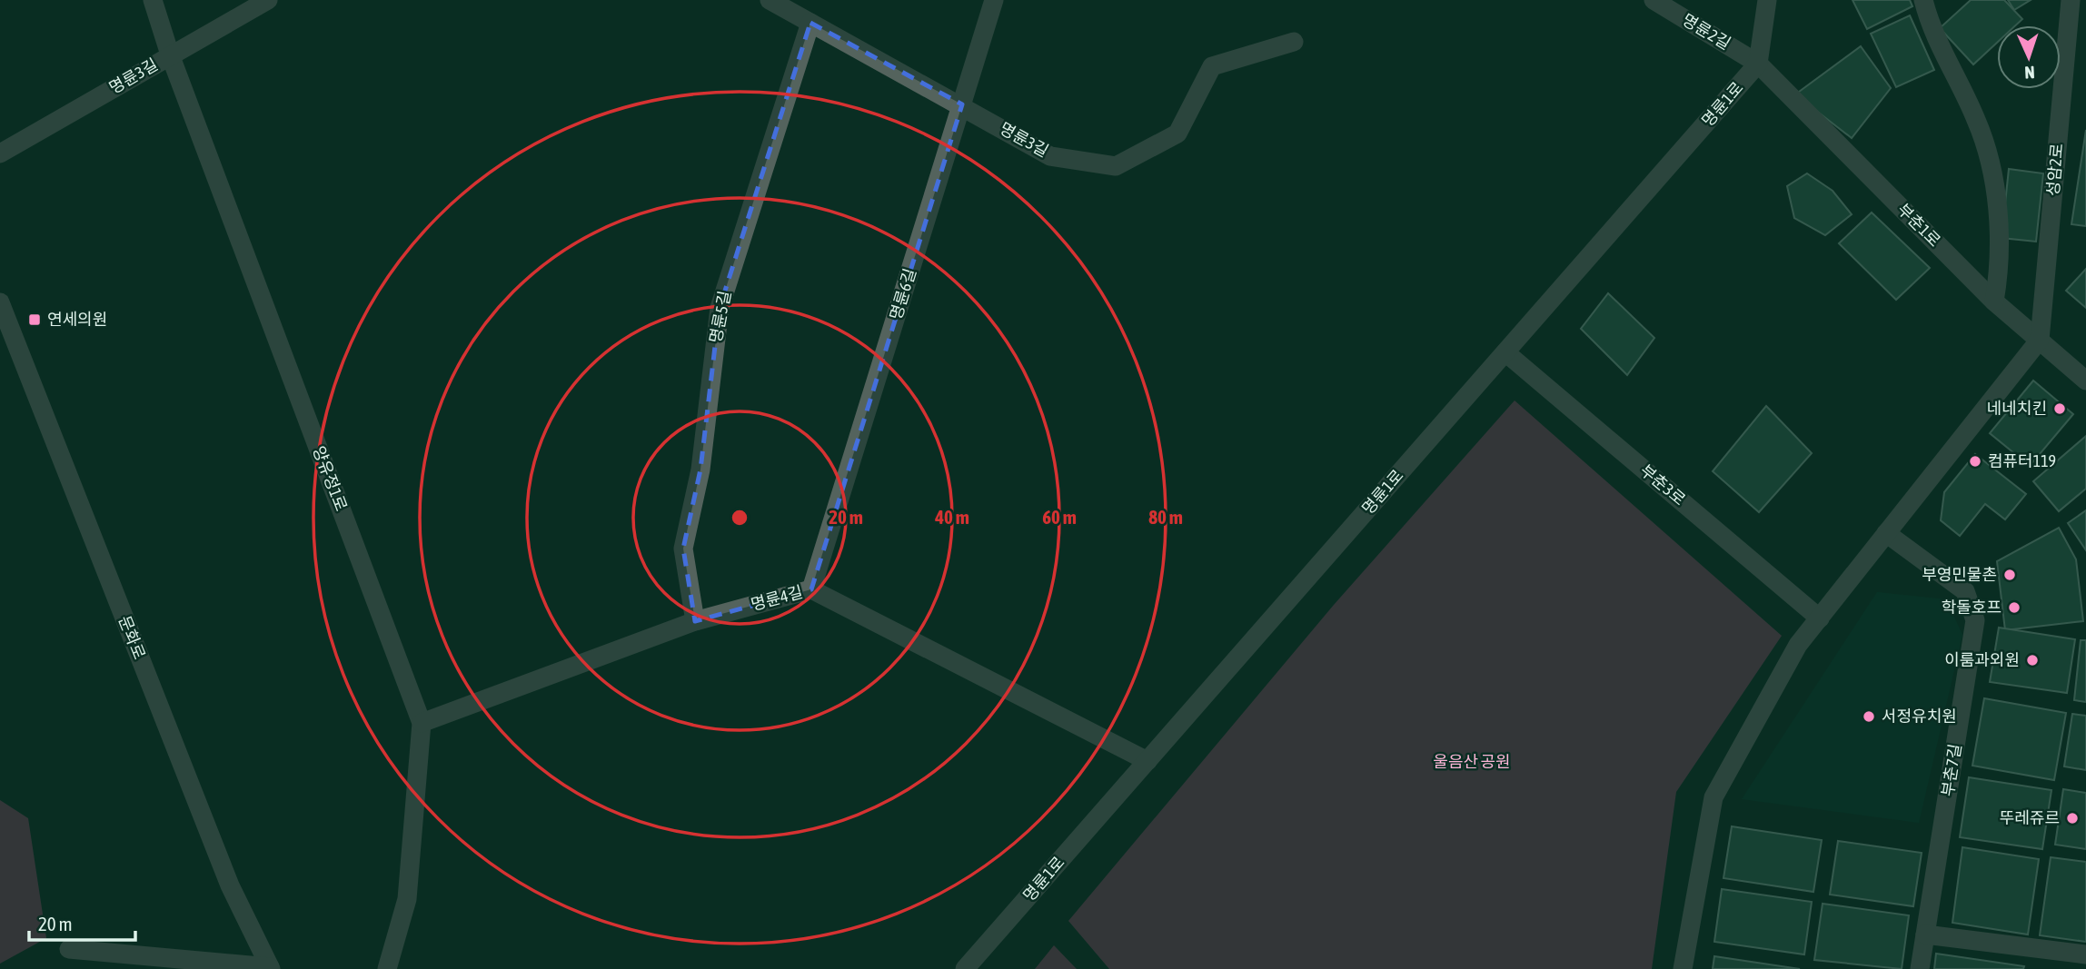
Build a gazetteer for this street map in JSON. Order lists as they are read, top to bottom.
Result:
{
  "streets": {
    "street": [
      "명륜2길",
      "명륜3길",
      "명륜1로",
      "성암2로",
      "부춘1로",
      "명륜6길",
      "명륜5길",
      "양유정1로",
      "부춘3로",
      "명륜4길",
      "문화로",
      "부춘7길"
    ]
  },
  "crossings": [
    ["명륜2길", "명륜1로"],
    ["명륜2길", "부춘1로"],
    ["명륜3길", "명륜6길"],
    ["명륜3길", "명륜5길"],
    ["명륜3길", "양유정1로"],
    ["명륜1로", "부춘1로"],
    ["명륜1로", "부춘3로"],
    ["명륜1로", "명륜4길"],
    ["성암2로", "부춘1로"],
    ["명륜6길", "명륜4길"],
    ["명륜5길", "명륜4길"],
    ["양유정1로", "명륜4길"]
  ],
  "parks": ["울음산 공원"],
  "places": {
    "transit": ["연세의원"],
    "other": [
      "네네치킨",
      "컴퓨터119",
      "부영민물촌",
      "학돌호프",
      "이룸과외원",
      "서정유치원",
      "뚜레쥬르"
    ]
  },
  "scale_bar": "20 m",
  "north": "bottom",
  "rings": [
    "20 m",
    "40 m",
    "60 m",
    "80 m"
  ]
}
